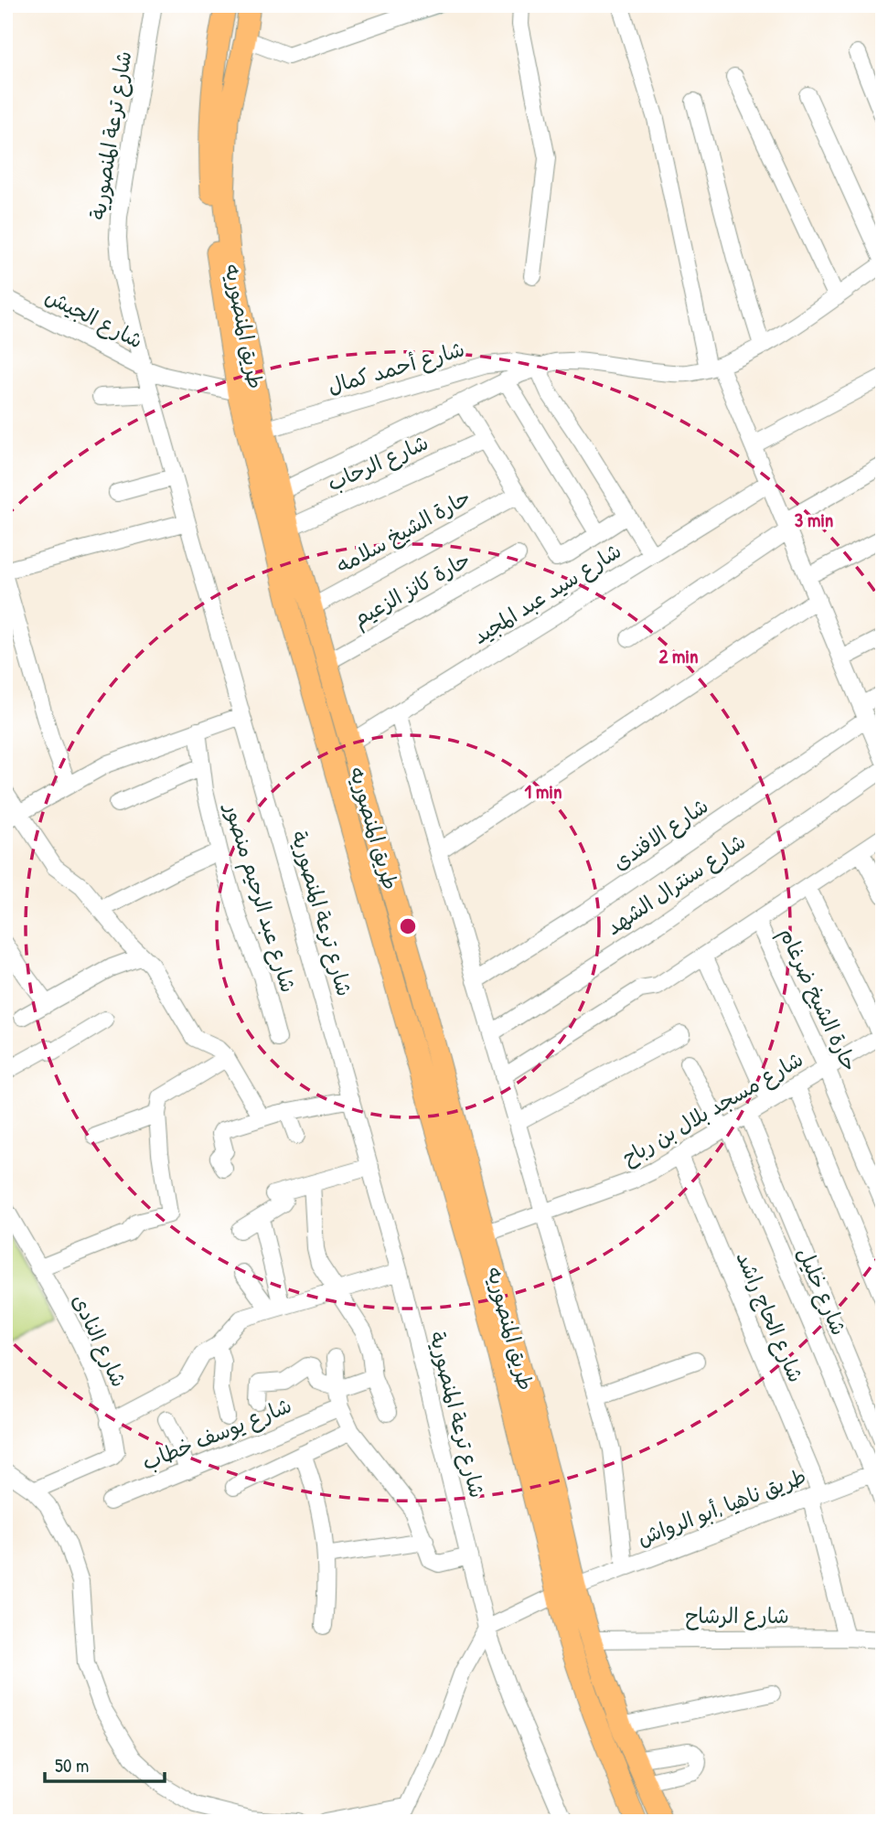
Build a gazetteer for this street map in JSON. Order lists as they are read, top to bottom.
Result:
{
  "streets": {
    "main road": ["طريق المنصوريه"],
    "street": [
      "شارع ترعة المنصورية",
      "شارع الجيش",
      "شارع أحمد كمال",
      "شارع الرحاب",
      "حارة الشيخ سلامه",
      "حارة كانز الزعيم",
      "شارع سيد عبد المجيد",
      "شارع الافندى",
      "شارع سنترال الشهد",
      "شارع عبد الرحيم منصور",
      "حارة الشيخ ضرغام",
      "شارع مسجد بلال بن رباح",
      "شارع خليل",
      "شارع الحاج راشد",
      "شارع النادى",
      "شارع يوسف خطاب",
      "طريق ناهيا ,أبو الرواش",
      "شارع الرشاح"
    ]
  },
  "crossings": [
    ["شارع ترعة المنصورية", "شارع الجيش"],
    ["شارع ترعة المنصورية", "طريق ناهيا ,أبو الرواش"],
    ["شارع الجيش", "طريق المنصوريه"],
    ["طريق المنصوريه", "شارع أحمد كمال"],
    ["طريق المنصوريه", "شارع الرحاب"],
    ["طريق المنصوريه", "حارة الشيخ سلامه"],
    ["طريق المنصوريه", "حارة كانز الزعيم"],
    ["طريق المنصوريه", "شارع سيد عبد المجيد"],
    ["طريق المنصوريه", "شارع مسجد بلال بن رباح"],
    ["طريق المنصوريه", "طريق ناهيا ,أبو الرواش"],
    ["طريق المنصوريه", "شارع الرشاح"],
    ["حارة الشيخ ضرغام", "شارع مسجد بلال بن رباح"],
    ["شارع مسجد بلال بن رباح", "شارع خليل"],
    ["شارع مسجد بلال بن رباح", "شارع الحاج راشد"],
    ["شارع خليل", "طريق ناهيا ,أبو الرواش"],
    ["شارع الحاج راشد", "طريق ناهيا ,أبو الرواش"],
    ["شارع الحاج راشد", "شارع الرشاح"]
  ],
  "scale_bar": "50 m",
  "rings": ["3 min", "2 min", "1 min"]
}
